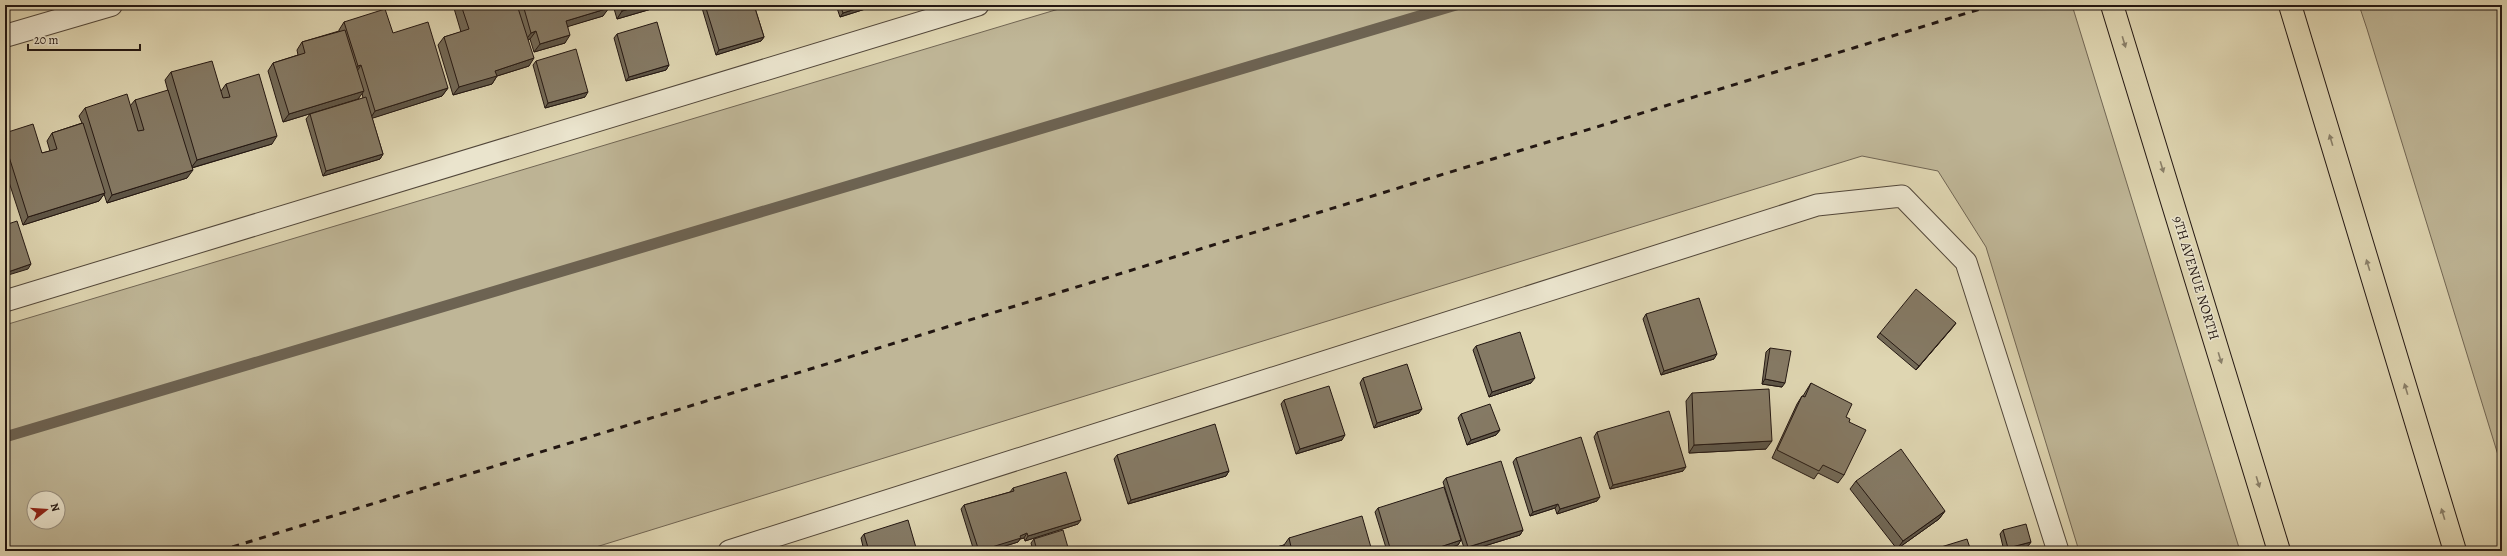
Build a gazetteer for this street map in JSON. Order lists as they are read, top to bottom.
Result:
{
  "streets": {
    "main road": ["9TH AVENUE NORTH"]
  },
  "scale_bar": "20 m",
  "north": "right"
}
